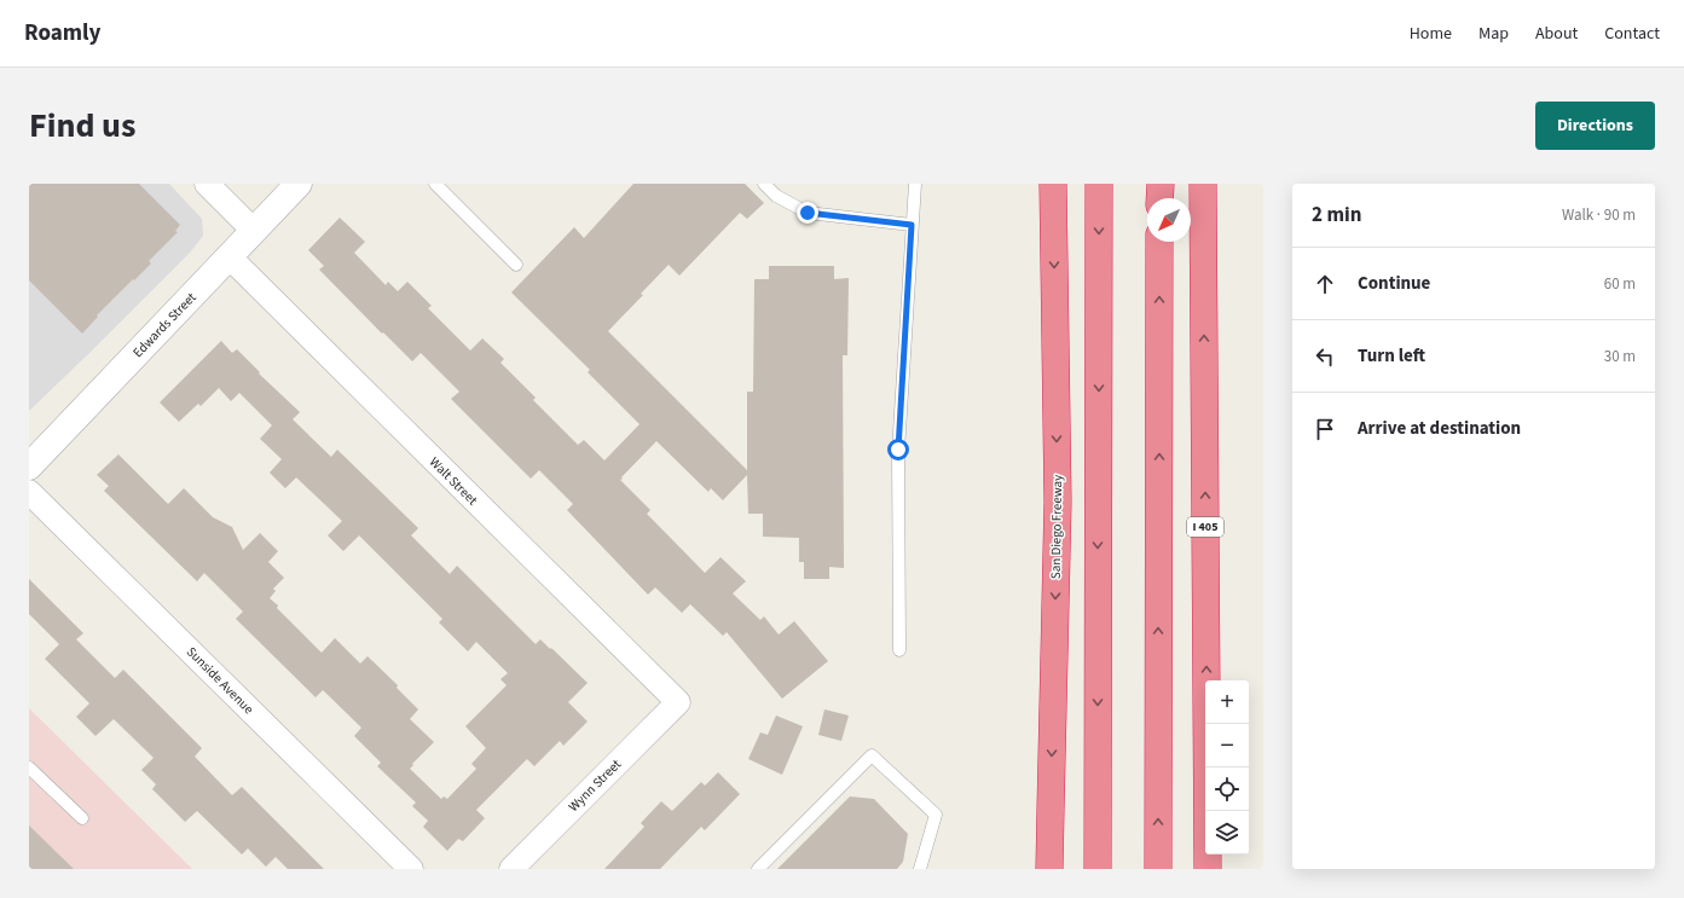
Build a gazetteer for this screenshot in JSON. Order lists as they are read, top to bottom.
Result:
{
  "streets": {
    "highway": ["San Diego Freeway", "I 405"],
    "street": [
      "Edwards Street",
      "Walt Street",
      "Sunside Avenue",
      "Wynn Street"
    ]
  },
  "crossings": [
    ["Edwards Street", "Walt Street"],
    ["Walt Street", "Wynn Street"]
  ],
  "north": "bottom left",
  "page": {
    "header": "Roamly",
    "nav": [
      "Home",
      "Map",
      "About",
      "Contact"
    ],
    "title": "Find us",
    "buttons": "Directions",
    "heading": ["2 min", "Walk · 90 m"],
    "list": [
      ["Continue", "60 m"],
      ["Turn left", "30 m"],
      "Arrive at destination"
    ],
    "map_buttons": ["+", "−"]
  }
}
